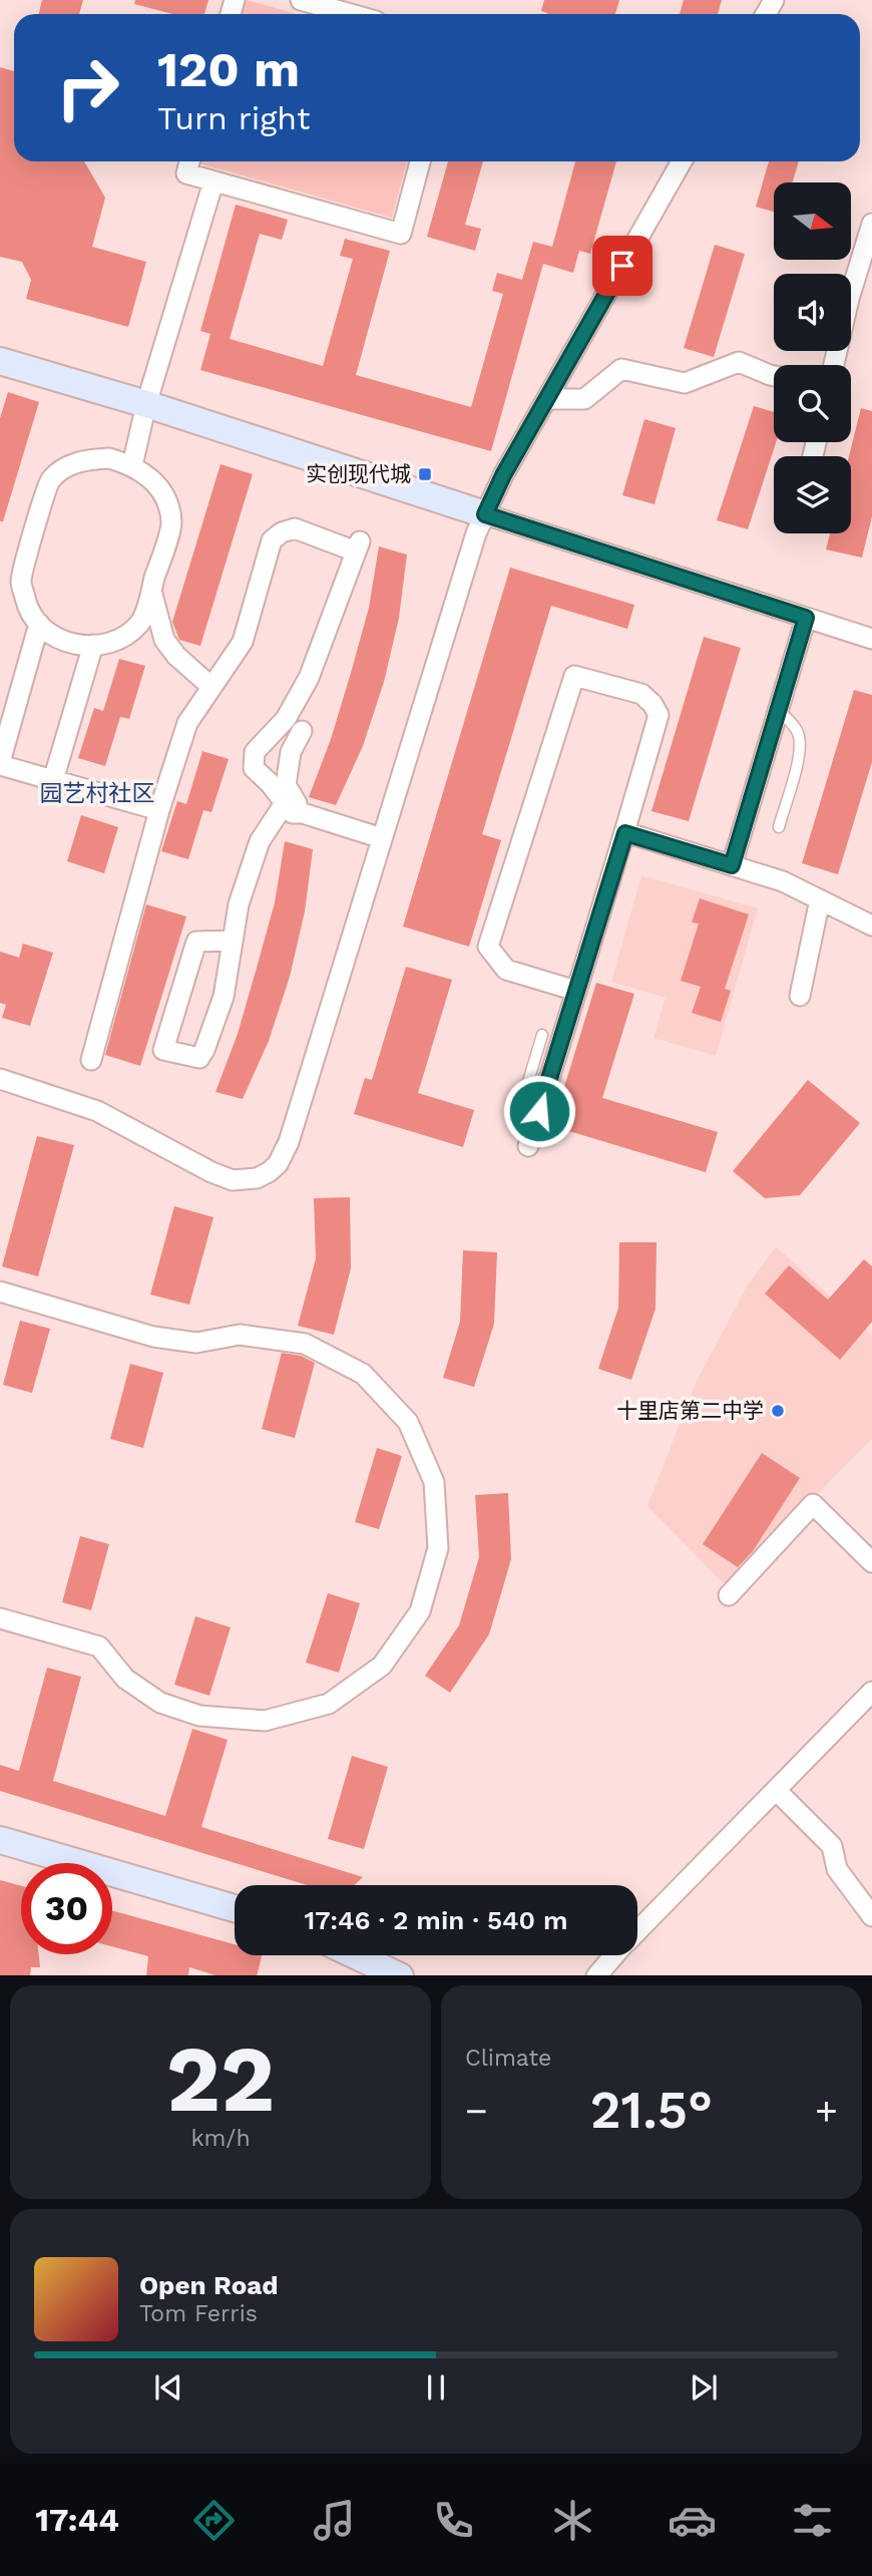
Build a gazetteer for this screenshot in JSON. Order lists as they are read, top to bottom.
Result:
{
  "districts": ["园艺村社区"],
  "places": {
    "transit": ["实创现代城"],
    "other": ["十里店第二中学"]
  },
  "north": "right",
  "page": {
    "turn": ["120 m", "Turn right"],
    "limit": "30",
    "trip": "17:46 · 2 min · 540 m",
    "tile": [
      ["22", "km/h"],
      "Climate"
    ],
    "heat": ["−", "21.5°", "+"],
    "song": ["Open Road", "Tom Ferris"],
    "tabs": "17:44"
  }
}
